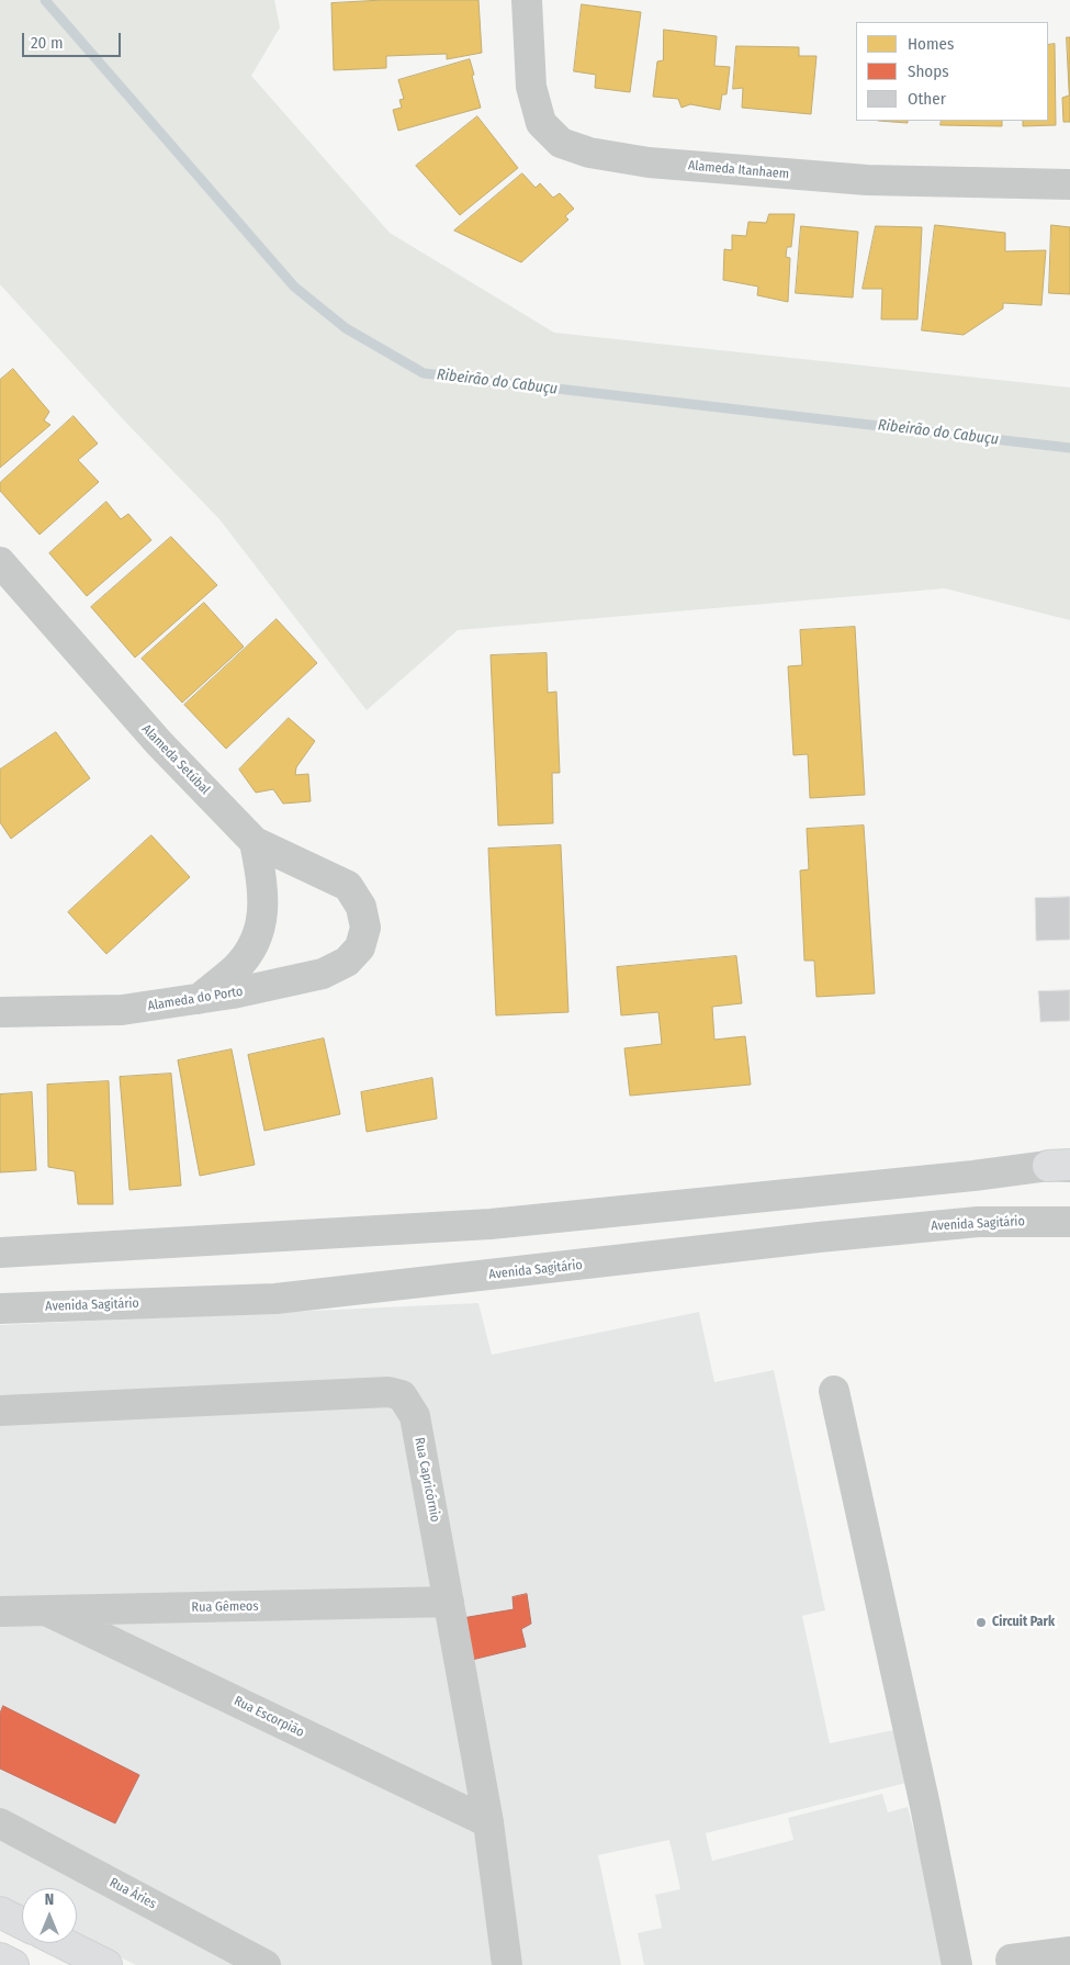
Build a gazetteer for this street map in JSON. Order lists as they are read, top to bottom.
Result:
{
  "streets": {
    "street": [
      "Alameda Itanhaem",
      "Alameda Setúbal",
      "Alameda do Porto",
      "Avenida Sagitário",
      "Rua Capricórnio",
      "Rua Gêmeos",
      "Rua Escorpião",
      "Rua Áries"
    ]
  },
  "crossings": [
    ["Alameda Setúbal", "Alameda do Porto"],
    ["Rua Capricórnio", "Rua Gêmeos"],
    ["Rua Capricórnio", "Rua Escorpião"],
    ["Rua Gêmeos", "Rua Escorpião"]
  ],
  "water": ["Ribeirão do Cabuçu"],
  "places": ["Circuit Park"],
  "legend": ["Homes", "Shops", "Other"],
  "scale_bar": "20 m",
  "north": "top"
}
